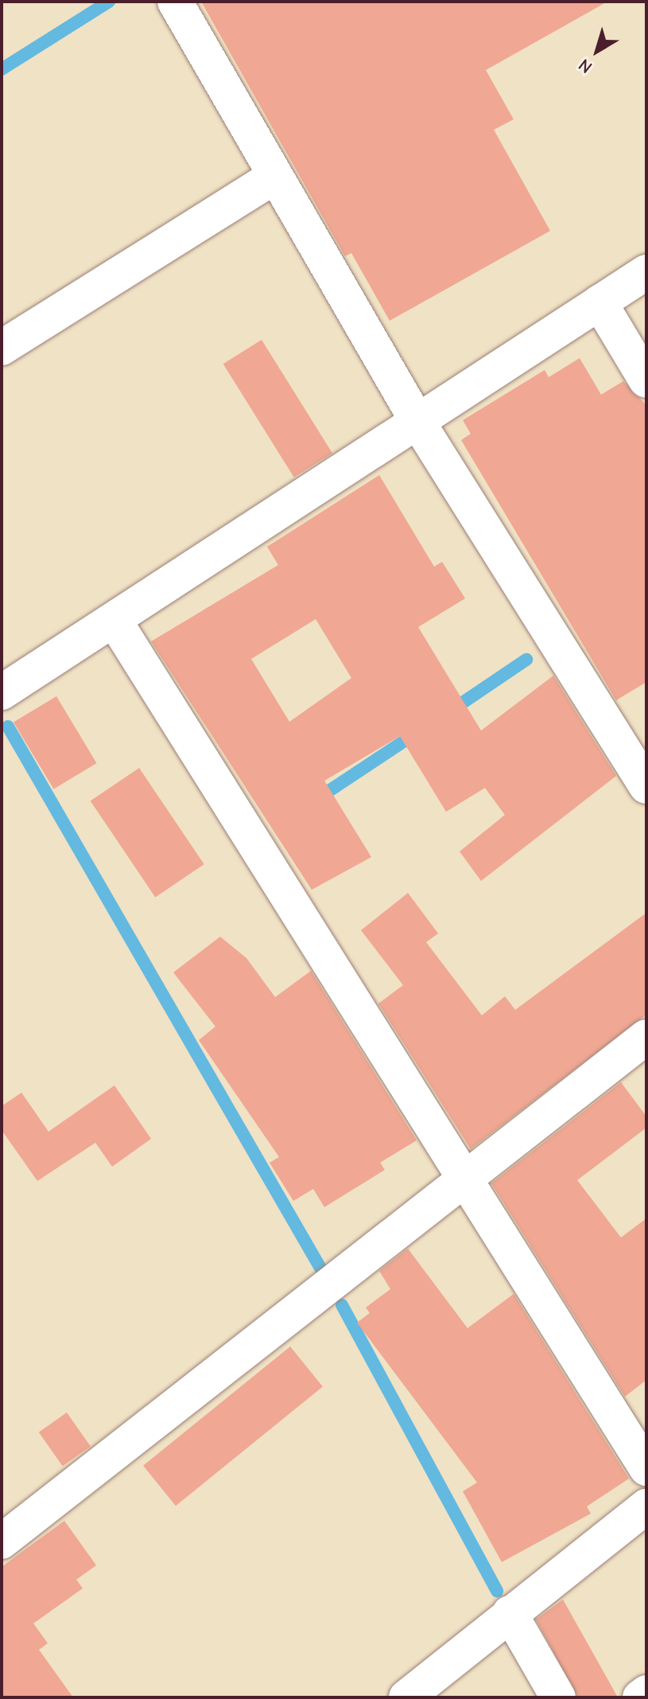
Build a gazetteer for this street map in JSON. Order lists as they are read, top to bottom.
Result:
{
  "north": "bottom left"
}
